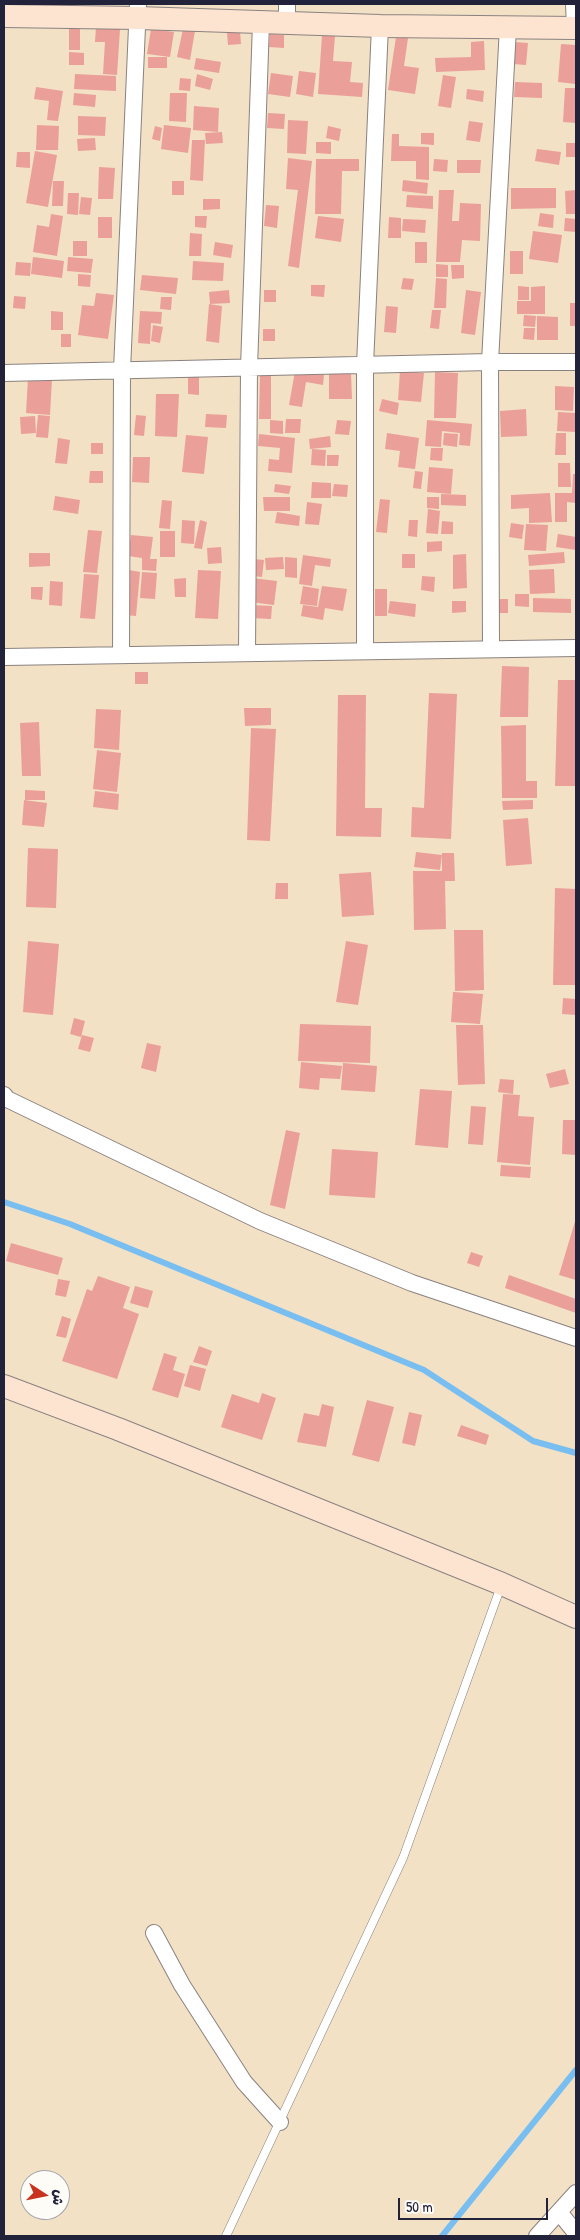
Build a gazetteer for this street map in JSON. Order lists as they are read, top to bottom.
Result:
{
  "scale_bar": "50 m",
  "north": "right"
}
